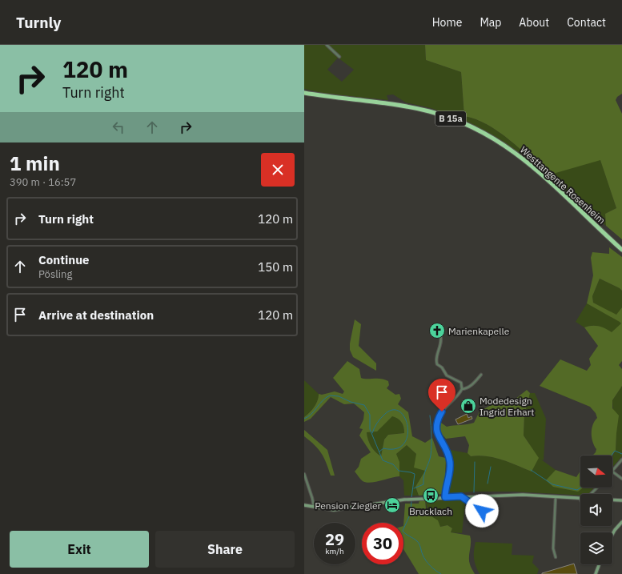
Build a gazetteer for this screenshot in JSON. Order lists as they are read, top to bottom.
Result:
{
  "streets": {
    "highway": ["B 15a", "Westtangente Rosenheim"]
  },
  "places": {
    "church": ["Marienkapelle"],
    "shop": ["Modedesign Ingrid Erhart"],
    "bus stop": ["Brucklach"],
    "hotel": ["Pension Ziegler"]
  },
  "north": "right",
  "page": {
    "header": "Turnly",
    "nav": [
      "Home",
      "Map",
      "About",
      "Contact"
    ],
    "turn": ["120 m", "Turn right"],
    "heading": ["1 min", "390 m · 16:57"],
    "list": [
      {
        "name": "Turn right",
        "value": "120 m"
      },
      {
        "name": "Continue",
        "note": "Pösling",
        "value": "150 m"
      },
      {
        "name": "Arrive at destination",
        "value": "120 m"
      }
    ],
    "speed": "29 km/h",
    "limit": "30",
    "buttons": ["Exit", "Share"]
  }
}
